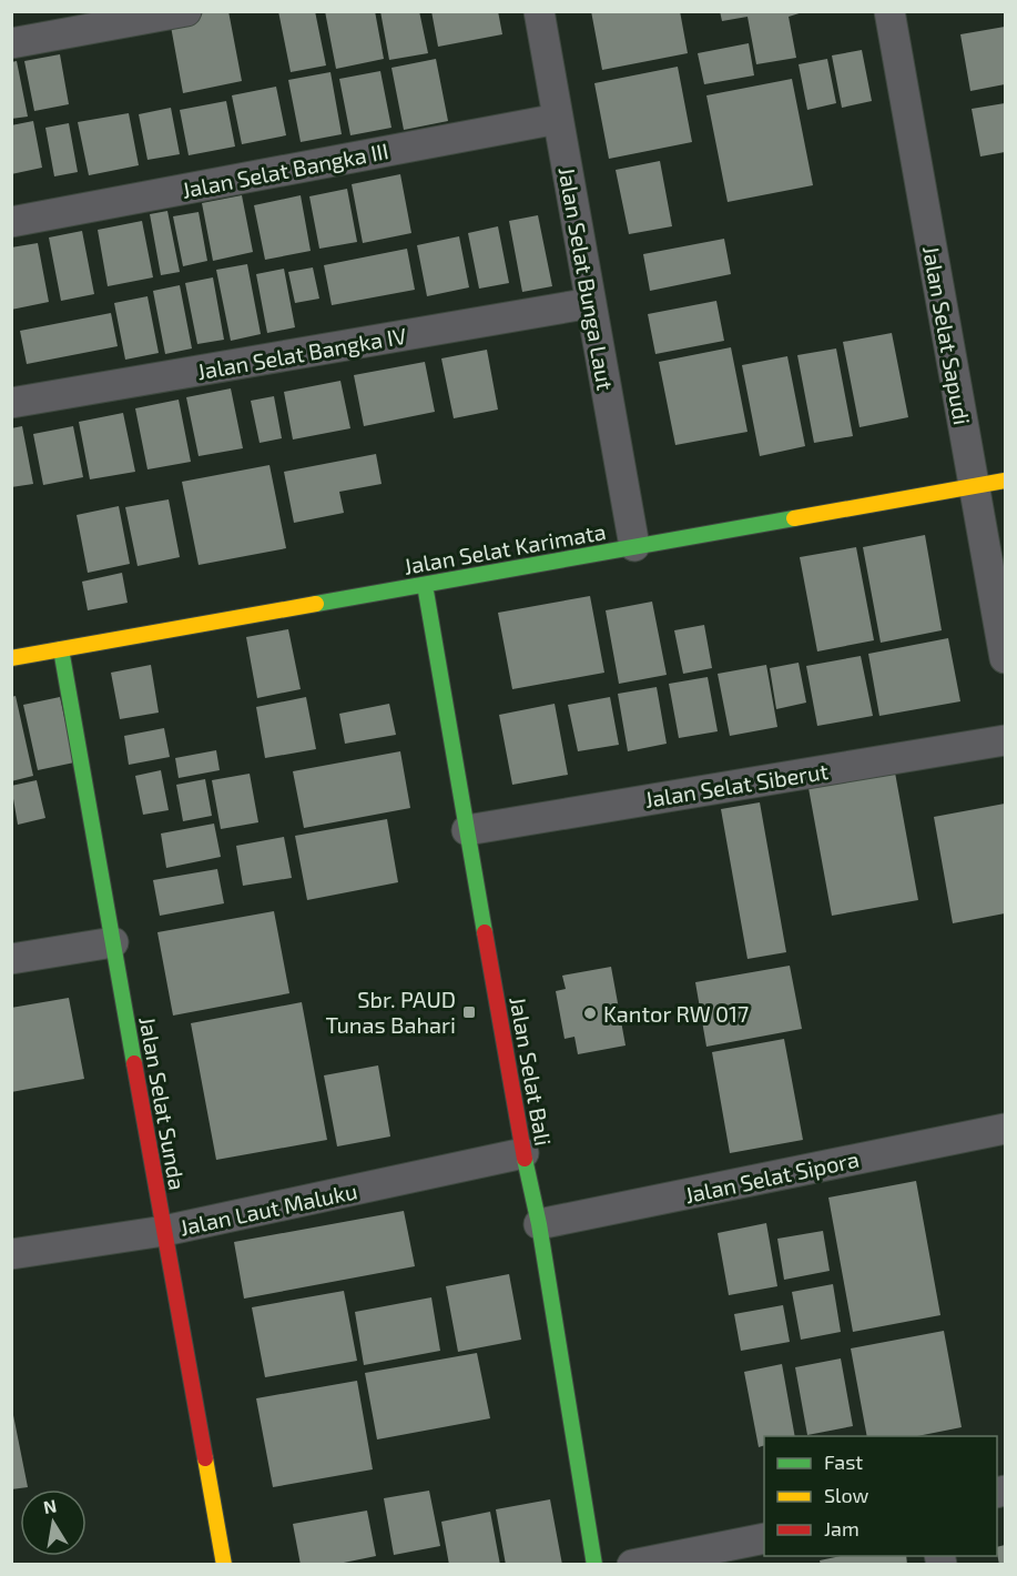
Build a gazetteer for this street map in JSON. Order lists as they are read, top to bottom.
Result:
{
  "streets": {
    "street": [
      "Jalan Selat Bangka III",
      "Jalan Selat Bunga Laut",
      "Jalan Selat Sapudi",
      "Jalan Selat Bangka IV",
      "Jalan Selat Karimata",
      "Jalan Selat Siberut",
      "Jalan Selat Bali",
      "Jalan Selat Sunda",
      "Jalan Selat Sipora",
      "Jalan Laut Maluku"
    ]
  },
  "crossings": [
    ["Jalan Selat Bangka III", "Jalan Selat Bunga Laut"],
    ["Jalan Selat Bunga Laut", "Jalan Selat Bangka IV"],
    ["Jalan Selat Bunga Laut", "Jalan Selat Karimata"],
    ["Jalan Selat Sapudi", "Jalan Selat Karimata"],
    ["Jalan Selat Karimata", "Jalan Selat Bali"],
    ["Jalan Selat Karimata", "Jalan Selat Sunda"],
    ["Jalan Selat Siberut", "Jalan Selat Bali"],
    ["Jalan Selat Bali", "Jalan Selat Sipora"],
    ["Jalan Selat Bali", "Jalan Laut Maluku"],
    ["Jalan Selat Sunda", "Jalan Laut Maluku"]
  ],
  "places": {
    "transit": ["Sbr. PAUD Tunas Bahari"],
    "other": ["Kantor RW 017"]
  },
  "legend": ["Fast", "Slow", "Jam"],
  "north": "top"
}
